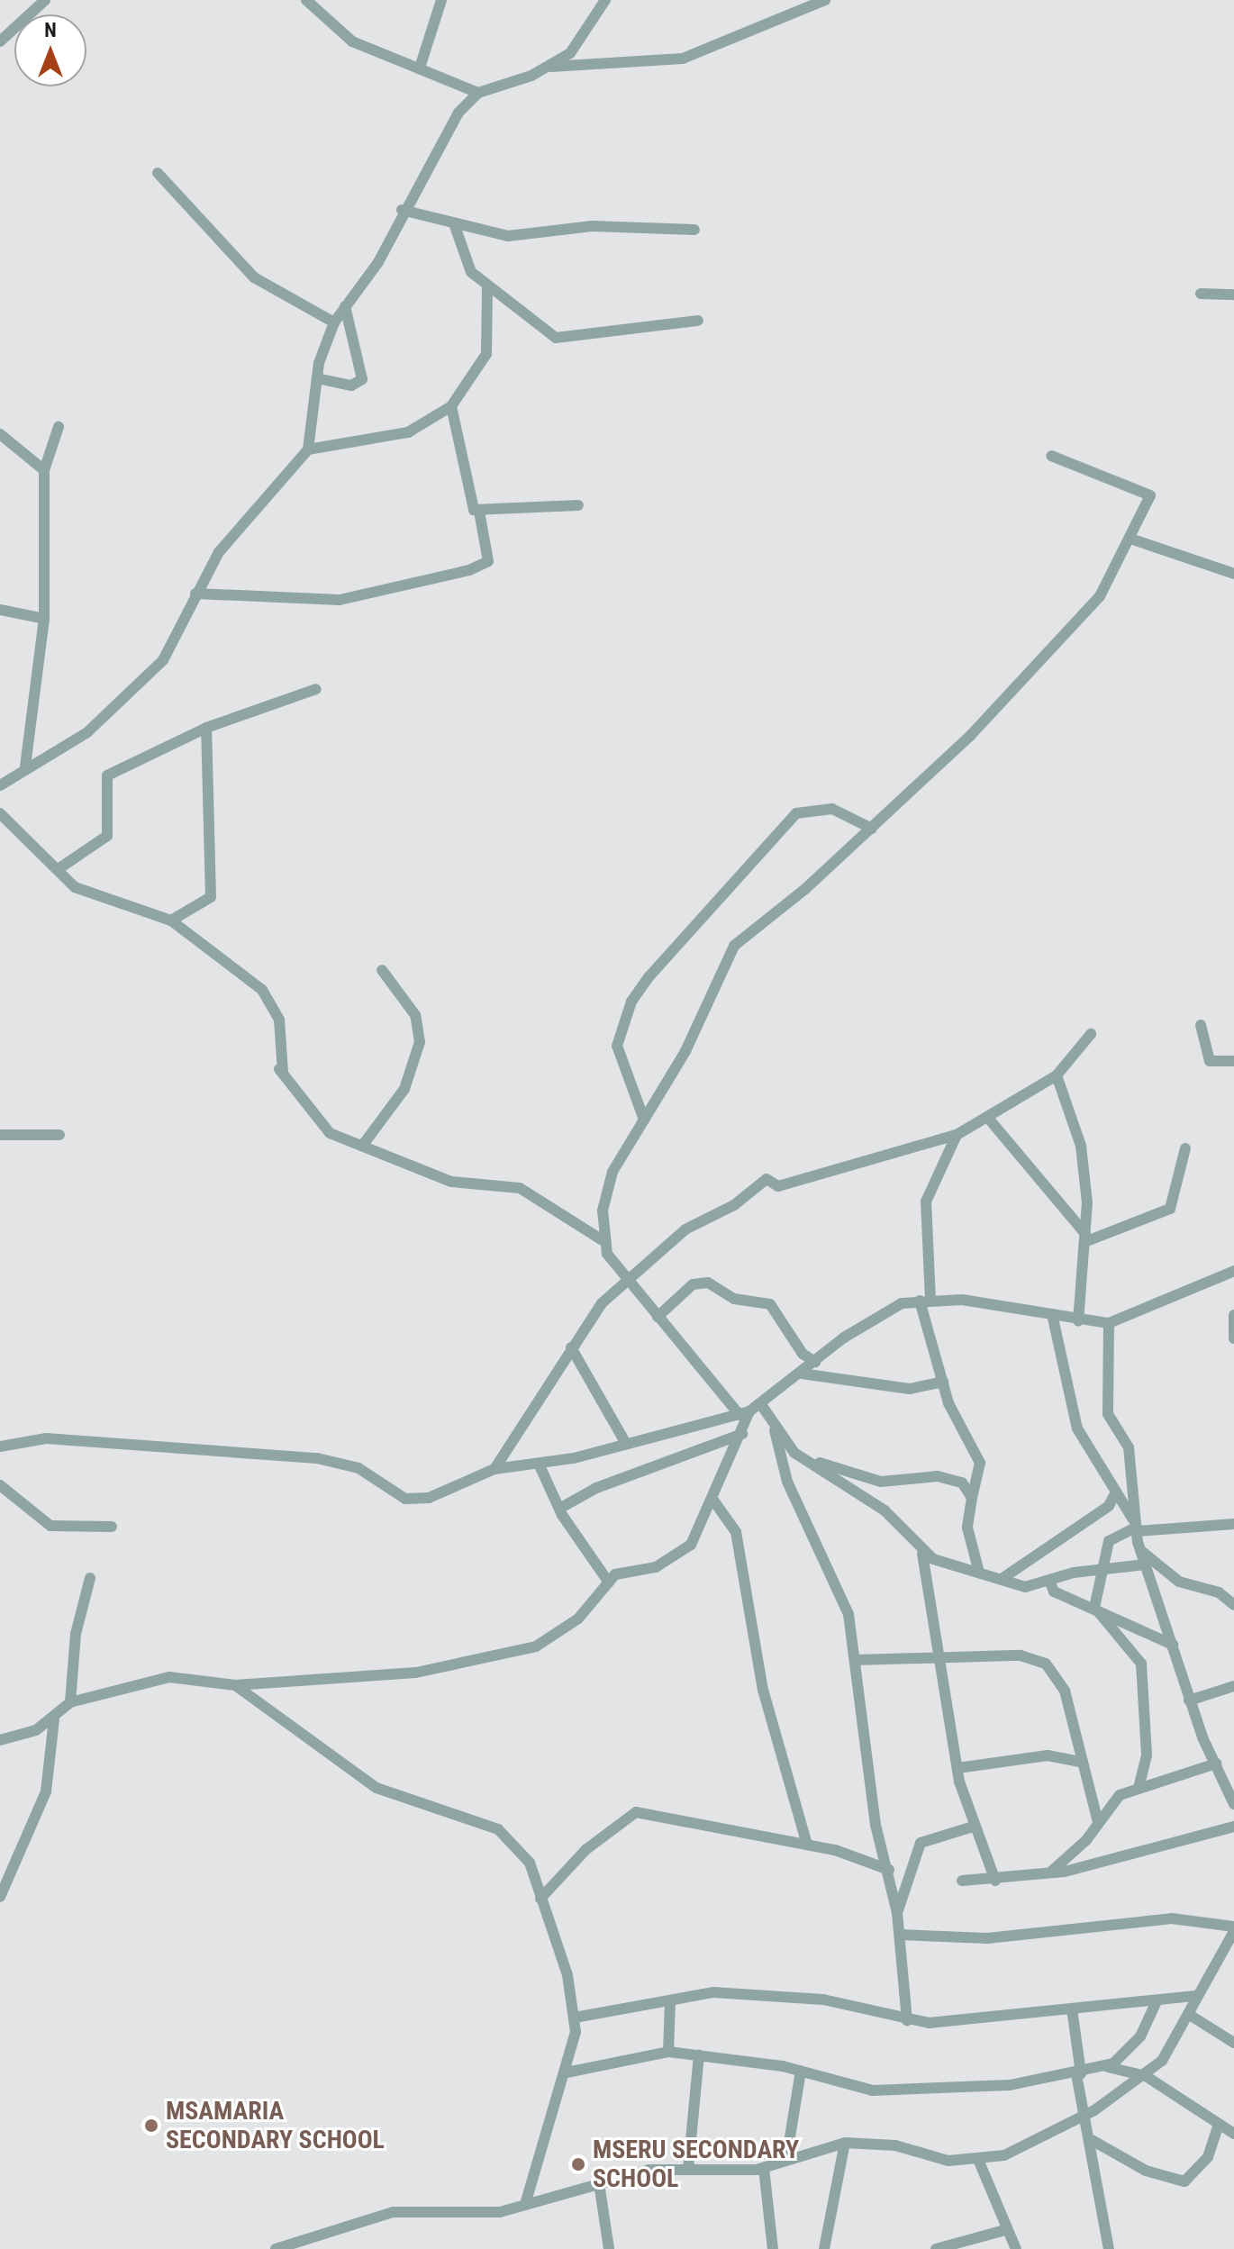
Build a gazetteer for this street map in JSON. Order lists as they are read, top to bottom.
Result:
{
  "places": ["MSAMARIA SECONDARY SCHOOL", "MSERU SECONDARY SCHOOL"],
  "north": "top"
}
